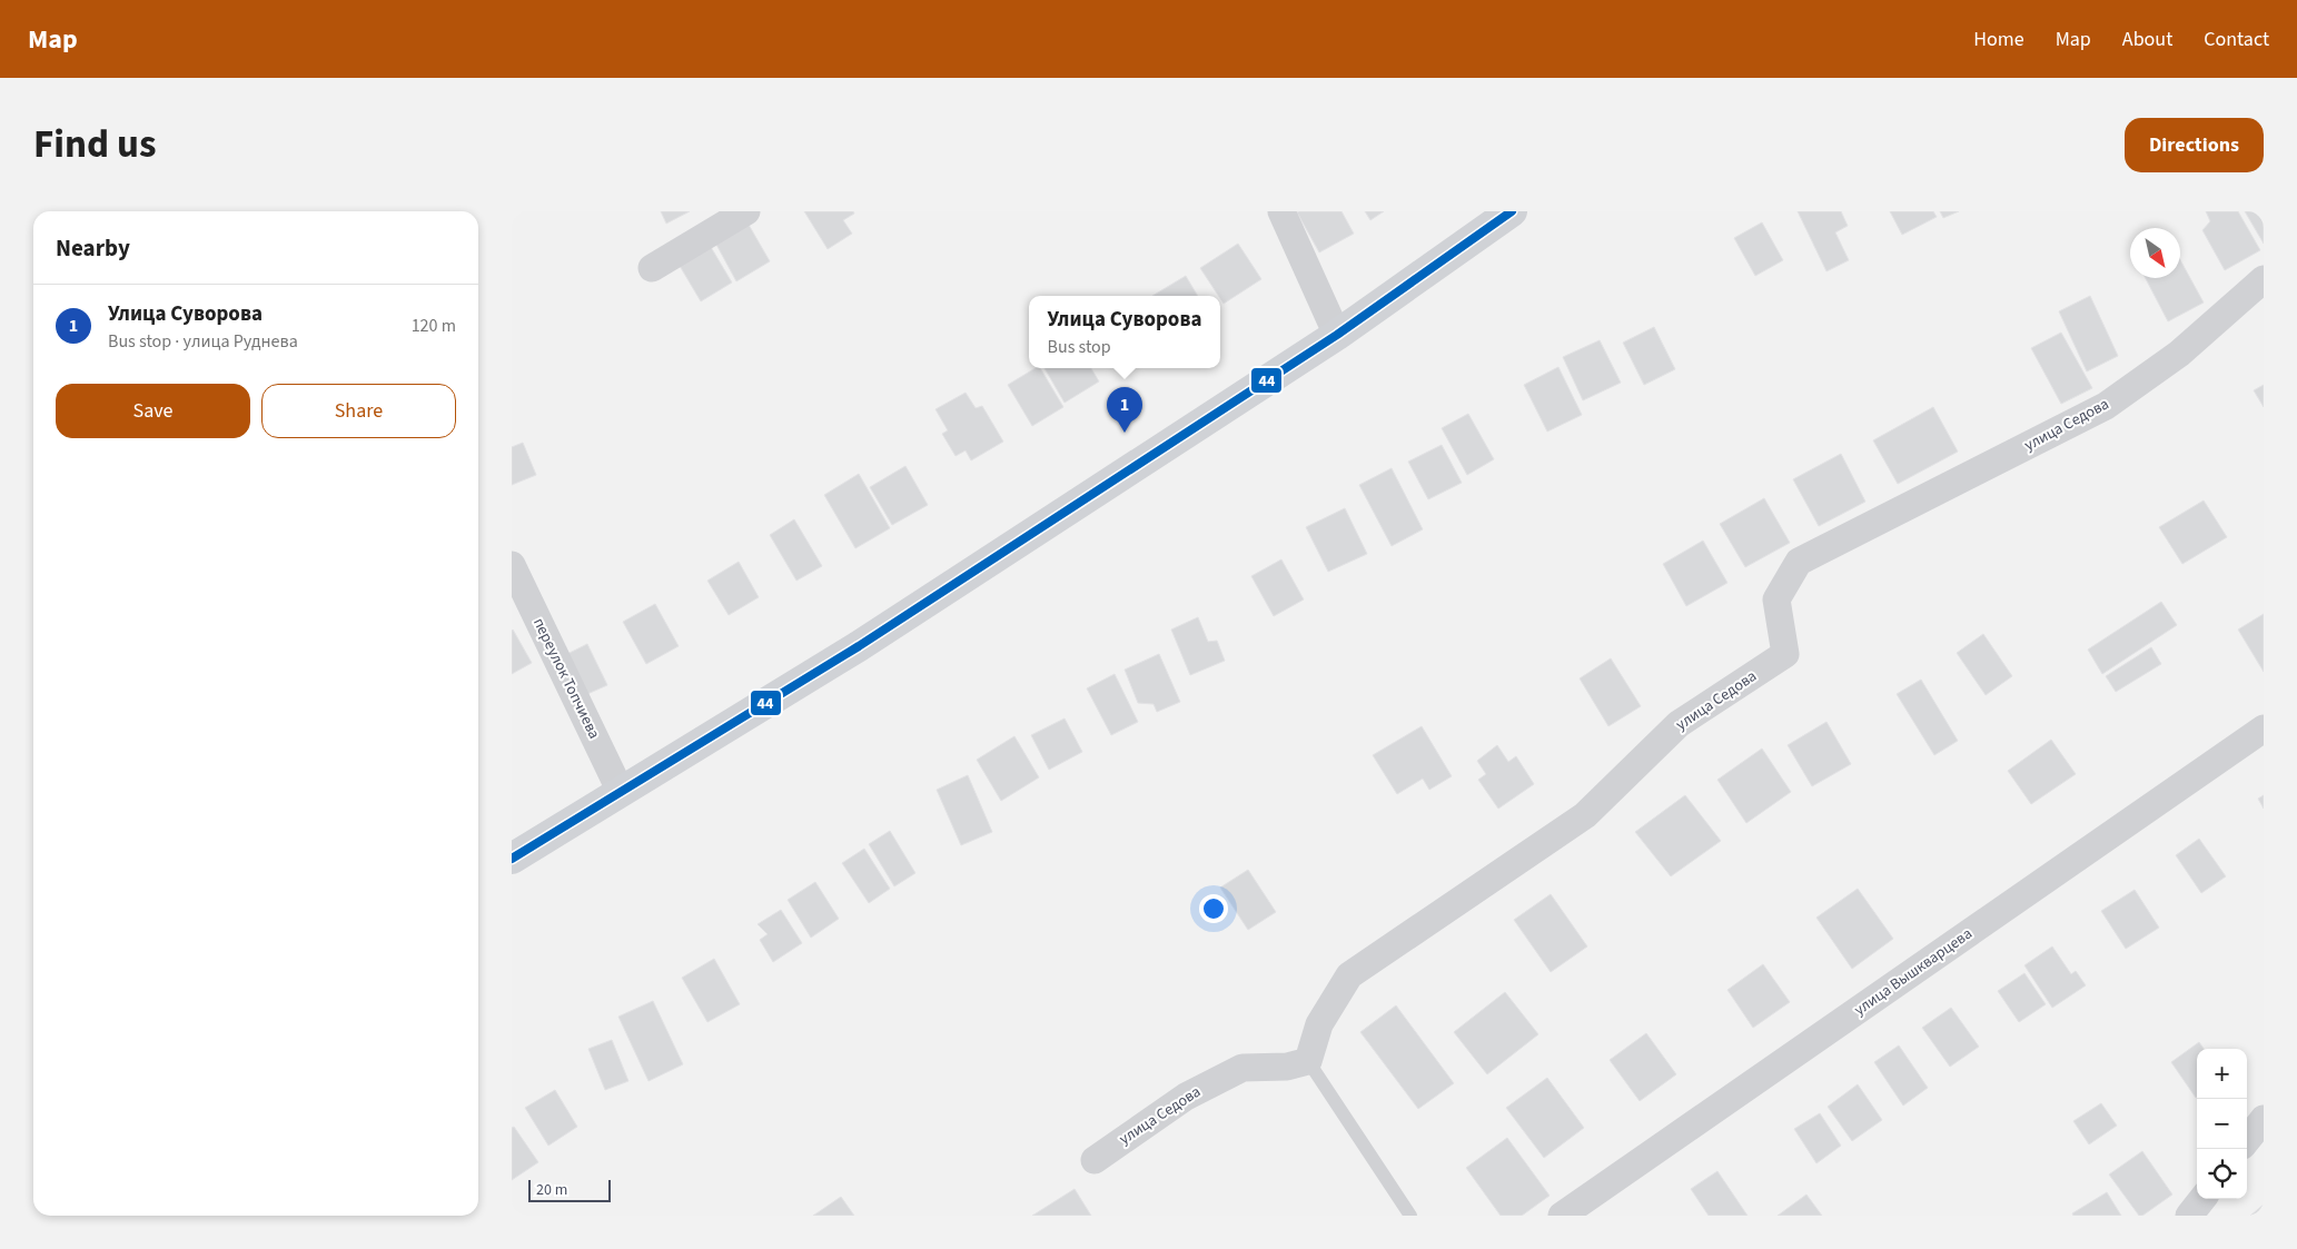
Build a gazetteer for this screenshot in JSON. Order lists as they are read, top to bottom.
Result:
{
  "streets": {
    "street": ["улица Седова", "переулок Топчиева", "улица Вышкварцева"]
  },
  "lines": ["transit line 44"],
  "scale_bar": "20 m",
  "north": "bottom right",
  "page": {
    "header": "Map",
    "nav": [
      "Home",
      "Map",
      "About",
      "Contact"
    ],
    "title": "Find us",
    "buttons": [
      "Directions",
      ["Save", "Share"]
    ],
    "heading": "Nearby",
    "list": [
      {
        "mark": "1",
        "name": "Улица Суворова",
        "note": "Bus stop · улица Руднева",
        "value": "120 m"
      }
    ],
    "popup": ["Улица Суворова", "Bus stop"],
    "pins": "1",
    "map_buttons": ["+", "−"],
    "scale": "20 m"
  }
}
